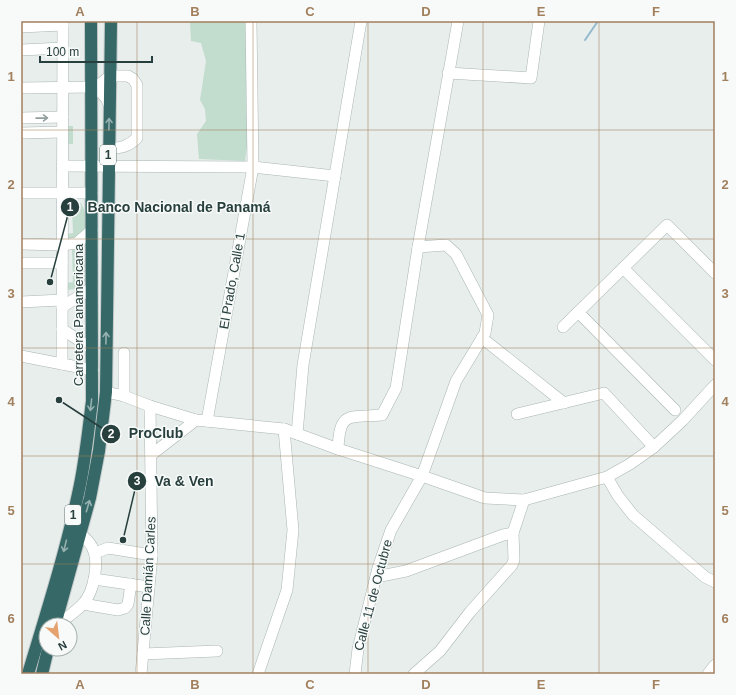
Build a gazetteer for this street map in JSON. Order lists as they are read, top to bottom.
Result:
{
  "streets": {
    "highway": ["1", "Carretera Panamericana"],
    "street": ["El Prado, Calle 1", "Calle Damián Carles", "Calle 11 de Octubre"]
  },
  "crossings": [
    ["1", "Carretera Panamericana"]
  ],
  "places": ["Banco Nacional de Panamá", "ProClub", "Va & Ven"],
  "scale_bar": "100 m",
  "north": "bottom right",
  "grid": {
    "columns": [
      "A",
      "B",
      "C",
      "D",
      "E",
      "F"
    ],
    "rows": [
      "1",
      "2",
      "3",
      "4",
      "5",
      "6"
    ]
  }
}
